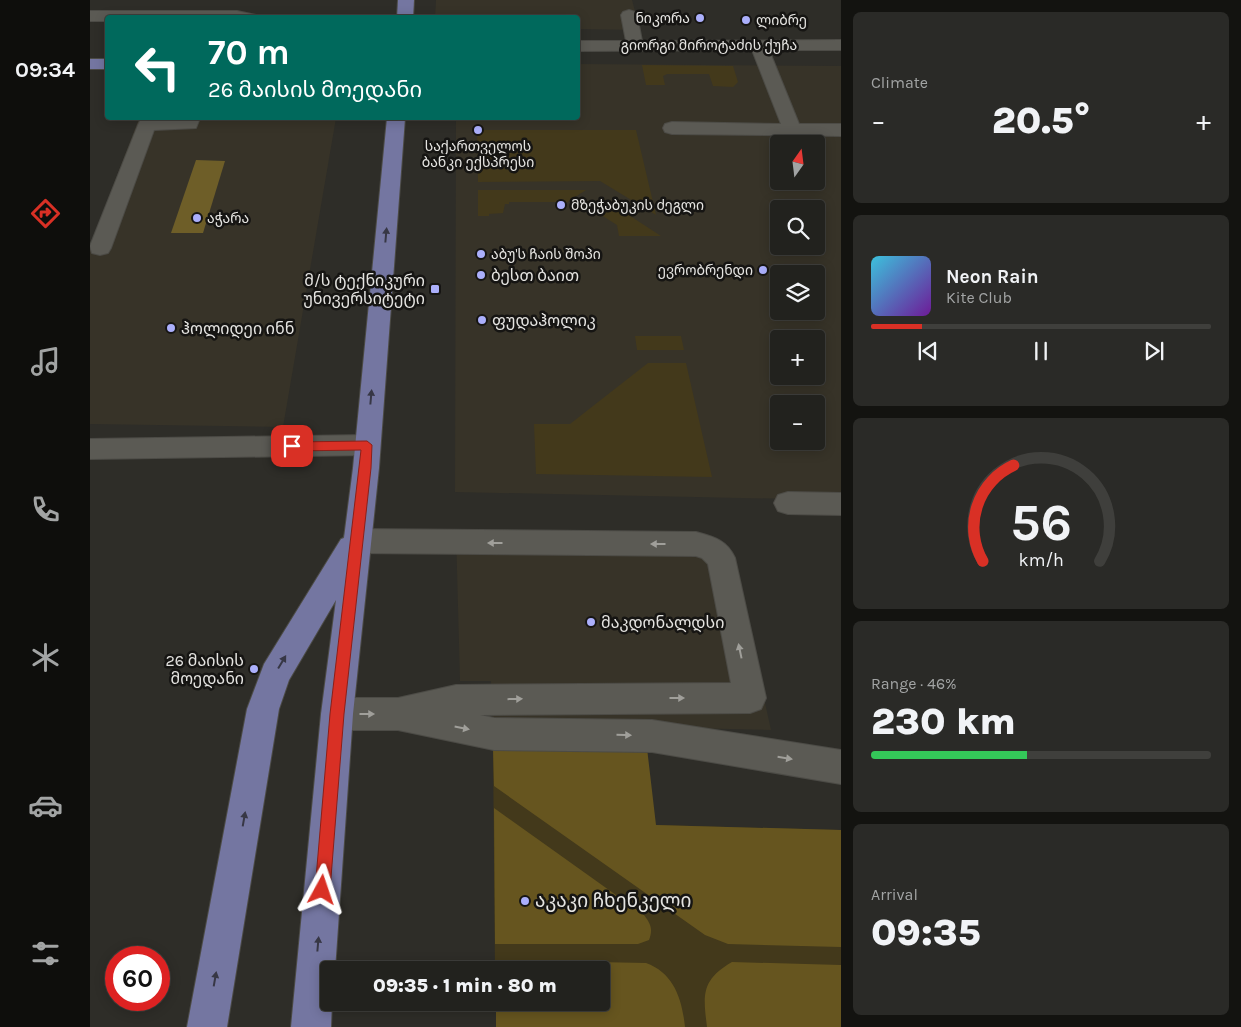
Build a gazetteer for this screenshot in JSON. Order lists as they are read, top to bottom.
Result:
{
  "streets": {
    "street": ["გიორგი მიროტაძის ქუჩა"]
  },
  "places": {
    "other": [
      "ნიკორა",
      "ლიბრე",
      "საქართველოს ბანკი ექსპრესი",
      "მზეჭაბუკის ძეგლი",
      "აჭარა",
      "აბუ'ს ჩაის შოპი",
      "ევრობრენდი",
      "ბესთ ბაით",
      "ფუდაჰოლიკ",
      "ჰოლიდეი ინნ",
      "მაკდონალდსი",
      "26 მაისის მოედანი",
      "აკაკი ჩხენკელი"
    ],
    "transit": ["მ/ს ტექნიკური უნივერსიტეტი"]
  },
  "north": "top",
  "page": {
    "tabs": "09:34",
    "tile": [
      "Climate",
      ["Range · 46%", "230 km"],
      ["Arrival", "09:35"]
    ],
    "turn": ["70 m", "26 მაისის მოედანი"],
    "heat": ["−", "20.5°", "+"],
    "map_buttons": ["+", "−"],
    "song": ["Neon Rain", "Kite Club"],
    "limit": "60",
    "trip": "09:35 · 1 min · 80 m",
    "gauge": ["56", "km/h"]
  }
}
